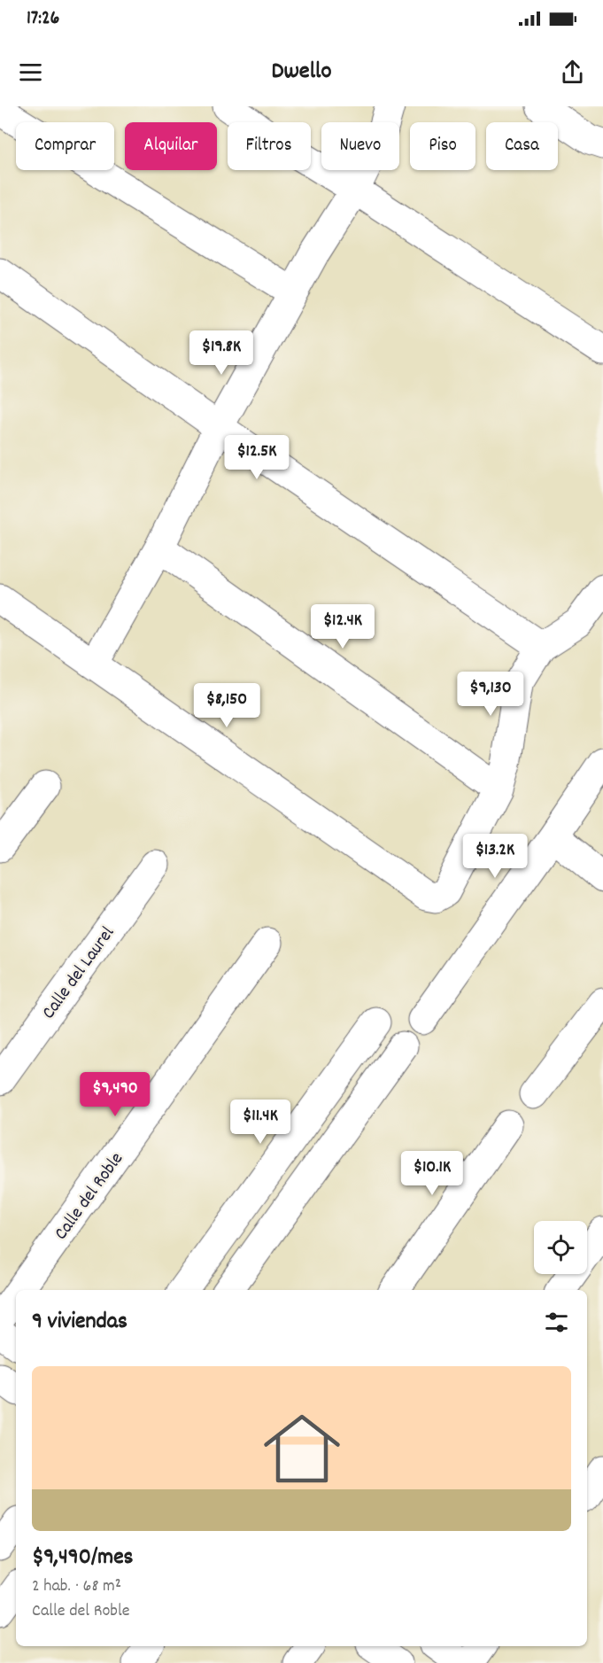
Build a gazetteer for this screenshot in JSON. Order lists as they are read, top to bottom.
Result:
{
  "streets": {
    "street": ["Calle del Laurel", "Calle del Roble"]
  },
  "page": {
    "status": "17:26",
    "header": "Dwello",
    "chip": [
      "Comprar",
      "Alquilar",
      "Filtros",
      "Nuevo",
      "Piso",
      "Casa"
    ],
    "price": [
      "$19.8K",
      "$12.5K",
      "$12.4K",
      "$9,130",
      "$8,150",
      "$13.2K",
      "$9,490",
      "$11.4K",
      "$10.1K"
    ],
    "heading": "9 viviendas",
    "list": [
      {
        "name": "$9,490/mes",
        "note": "2 hab. · 68 m² · Calle del Roble"
      }
    ]
  }
}
